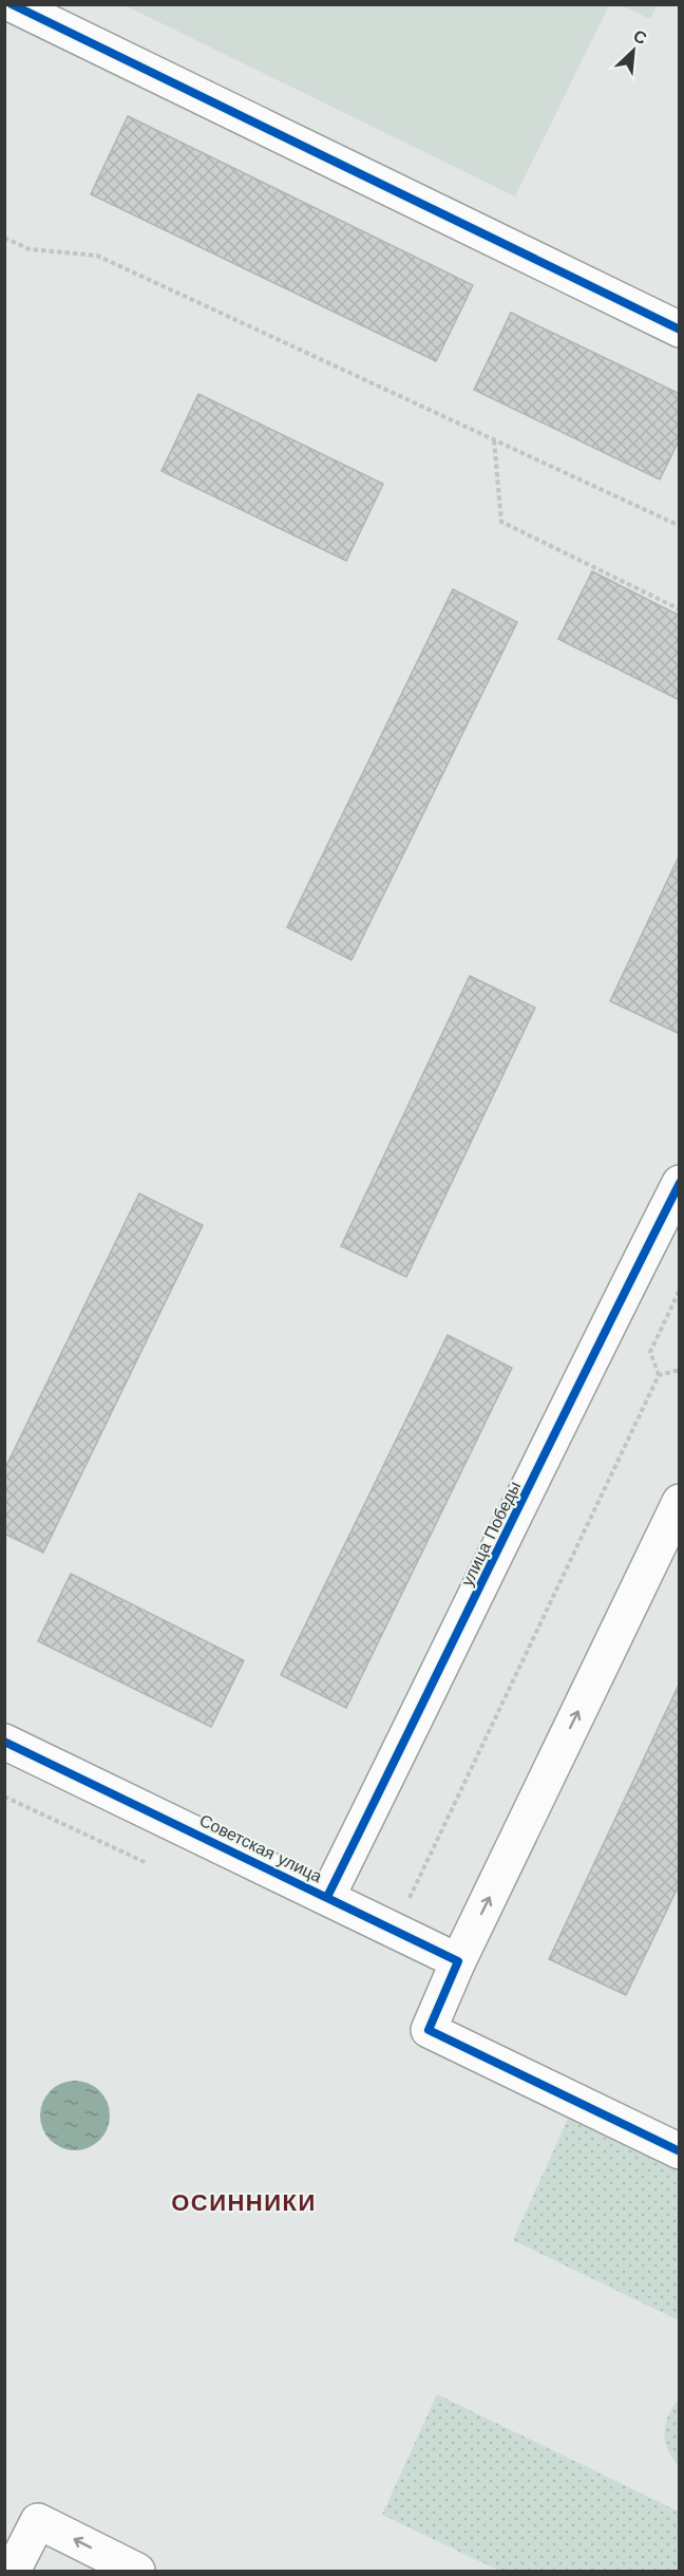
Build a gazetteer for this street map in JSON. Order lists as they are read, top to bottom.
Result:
{
  "streets": {
    "street": ["улица Победы", "Советская улица"]
  },
  "crossings": [
    ["улица Победы", "Советская улица"]
  ],
  "districts": ["ОСИННИКИ"],
  "north": "top right"
}
